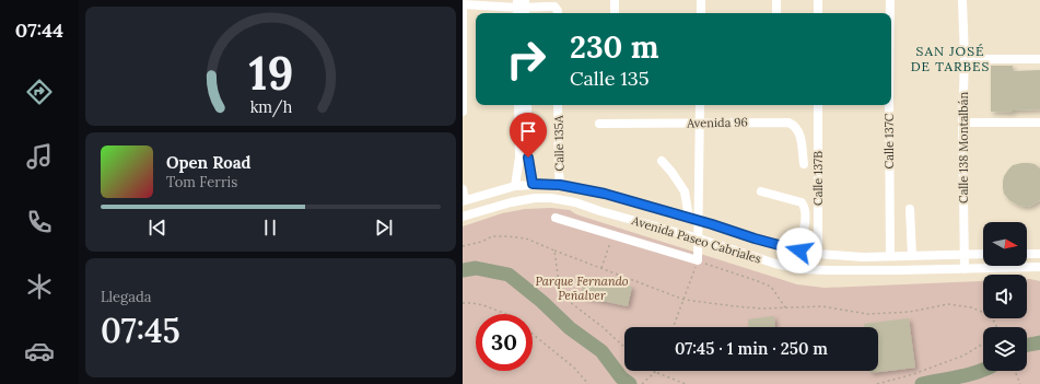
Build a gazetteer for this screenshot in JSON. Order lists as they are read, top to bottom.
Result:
{
  "streets": {
    "street": [
      "Avenida 96",
      "Calle 137C",
      "Calle 135A",
      "Calle 138 Montalbán",
      "Calle 137B",
      "Avenida Paseo Cabriales"
    ]
  },
  "crossings": [
    ["Calle 137C", "Avenida Paseo Cabriales"],
    ["Calle 135A", "Avenida Paseo Cabriales"],
    ["Calle 138 Montalbán", "Avenida Paseo Cabriales"],
    ["Calle 137B", "Avenida Paseo Cabriales"]
  ],
  "districts": ["SAN JOSÉ DE TARBES"],
  "parks": ["Parque Fernando Peñalver"],
  "north": "right",
  "page": {
    "tabs": "07:44",
    "turn": ["230 m", "Calle 135"],
    "song": ["Open Road", "Tom Ferris"],
    "tile": ["Llegada", "07:45"],
    "limit": "30",
    "trip": "07:45 · 1 min · 250 m",
    "gauge": ["19", "km/h"]
  }
}
